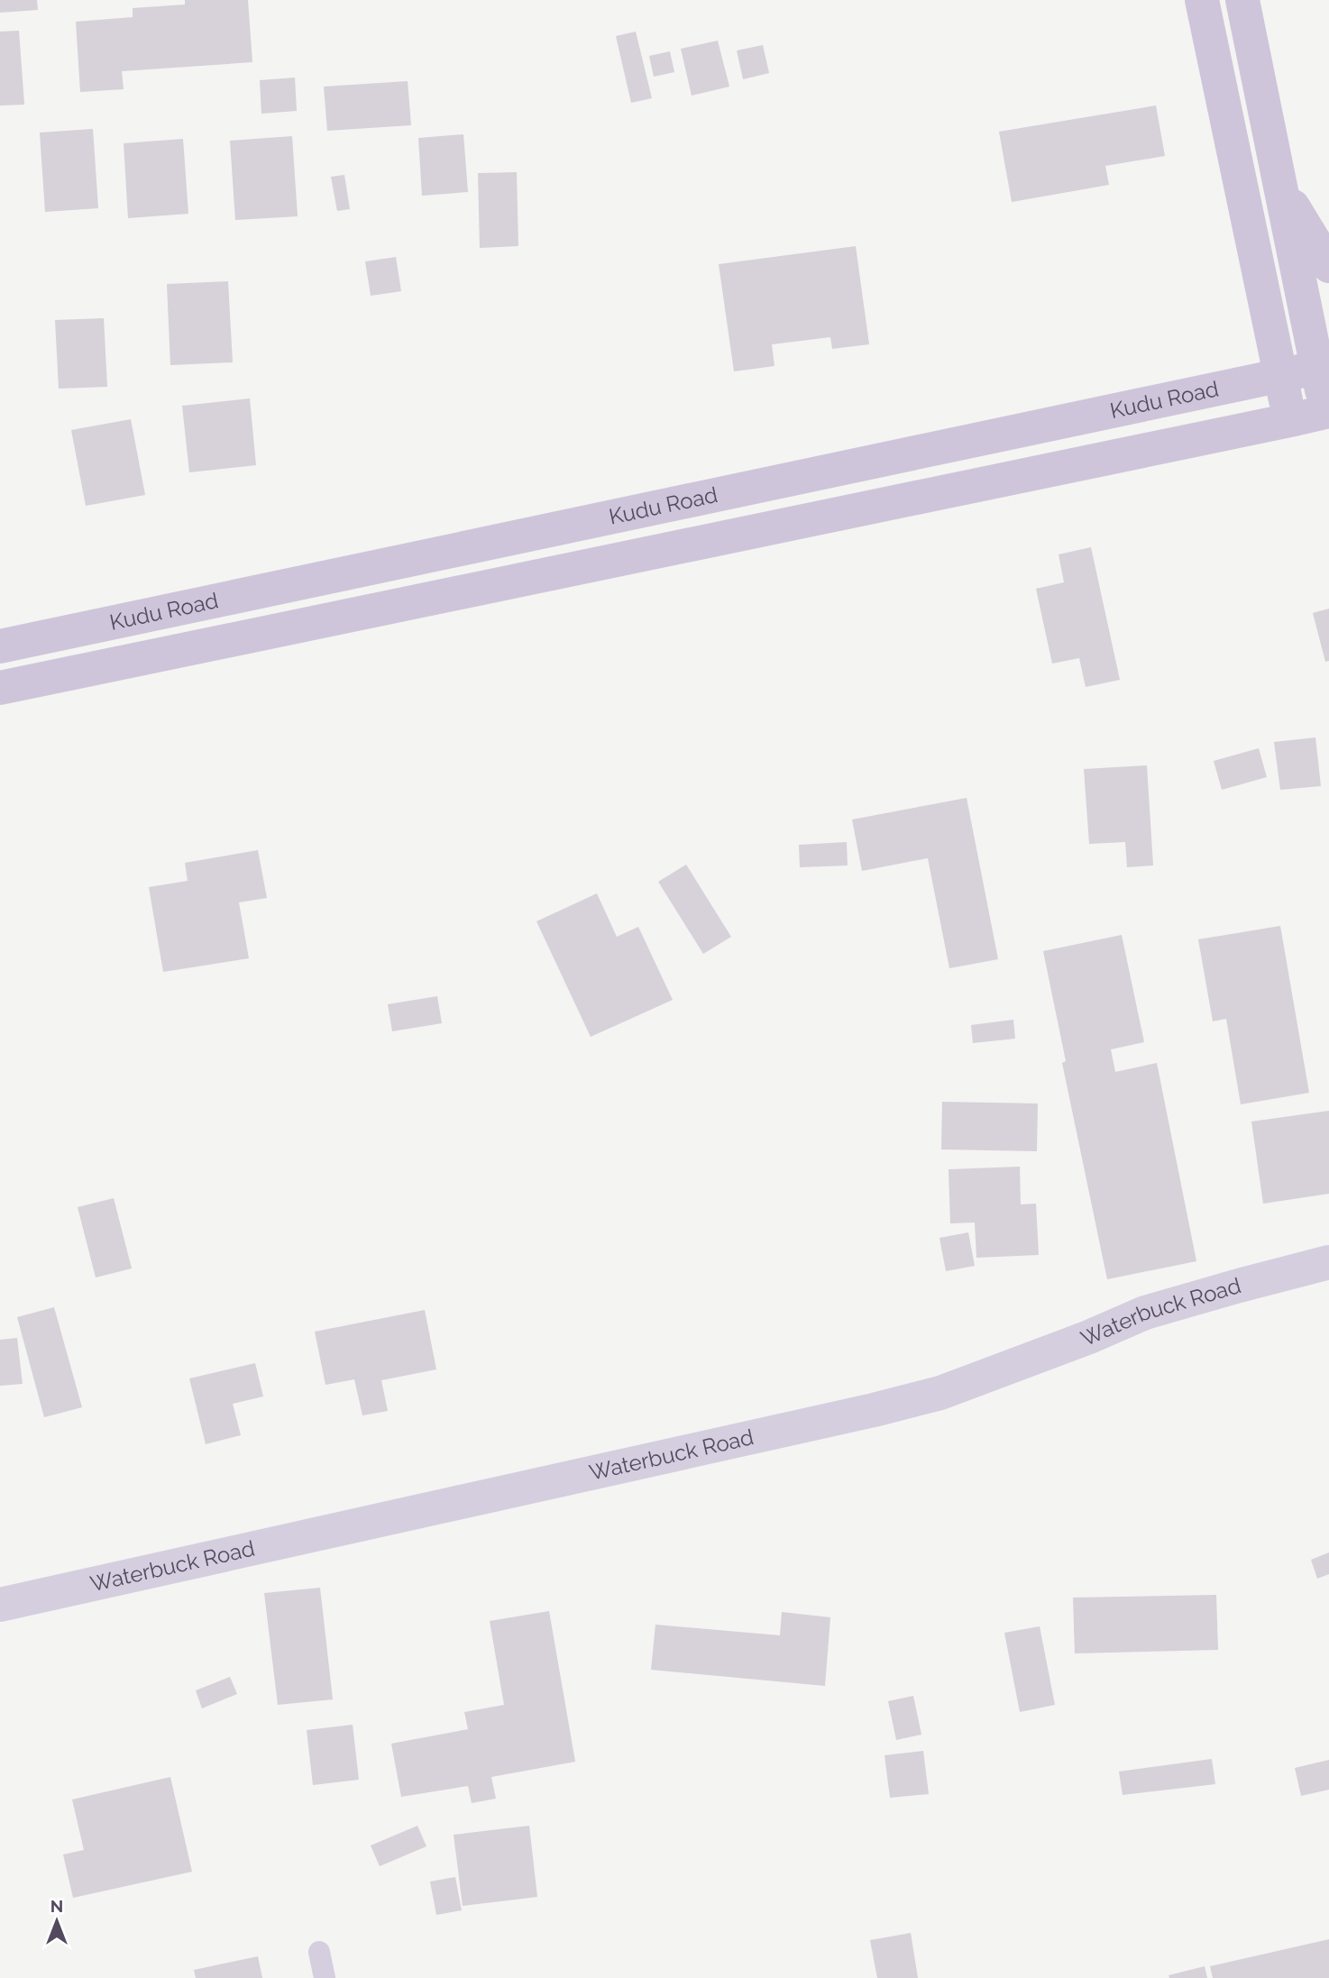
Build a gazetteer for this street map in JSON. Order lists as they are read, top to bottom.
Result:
{
  "streets": {
    "main road": ["Kudu Road"],
    "street": ["Waterbuck Road"]
  },
  "north": "top"
}
